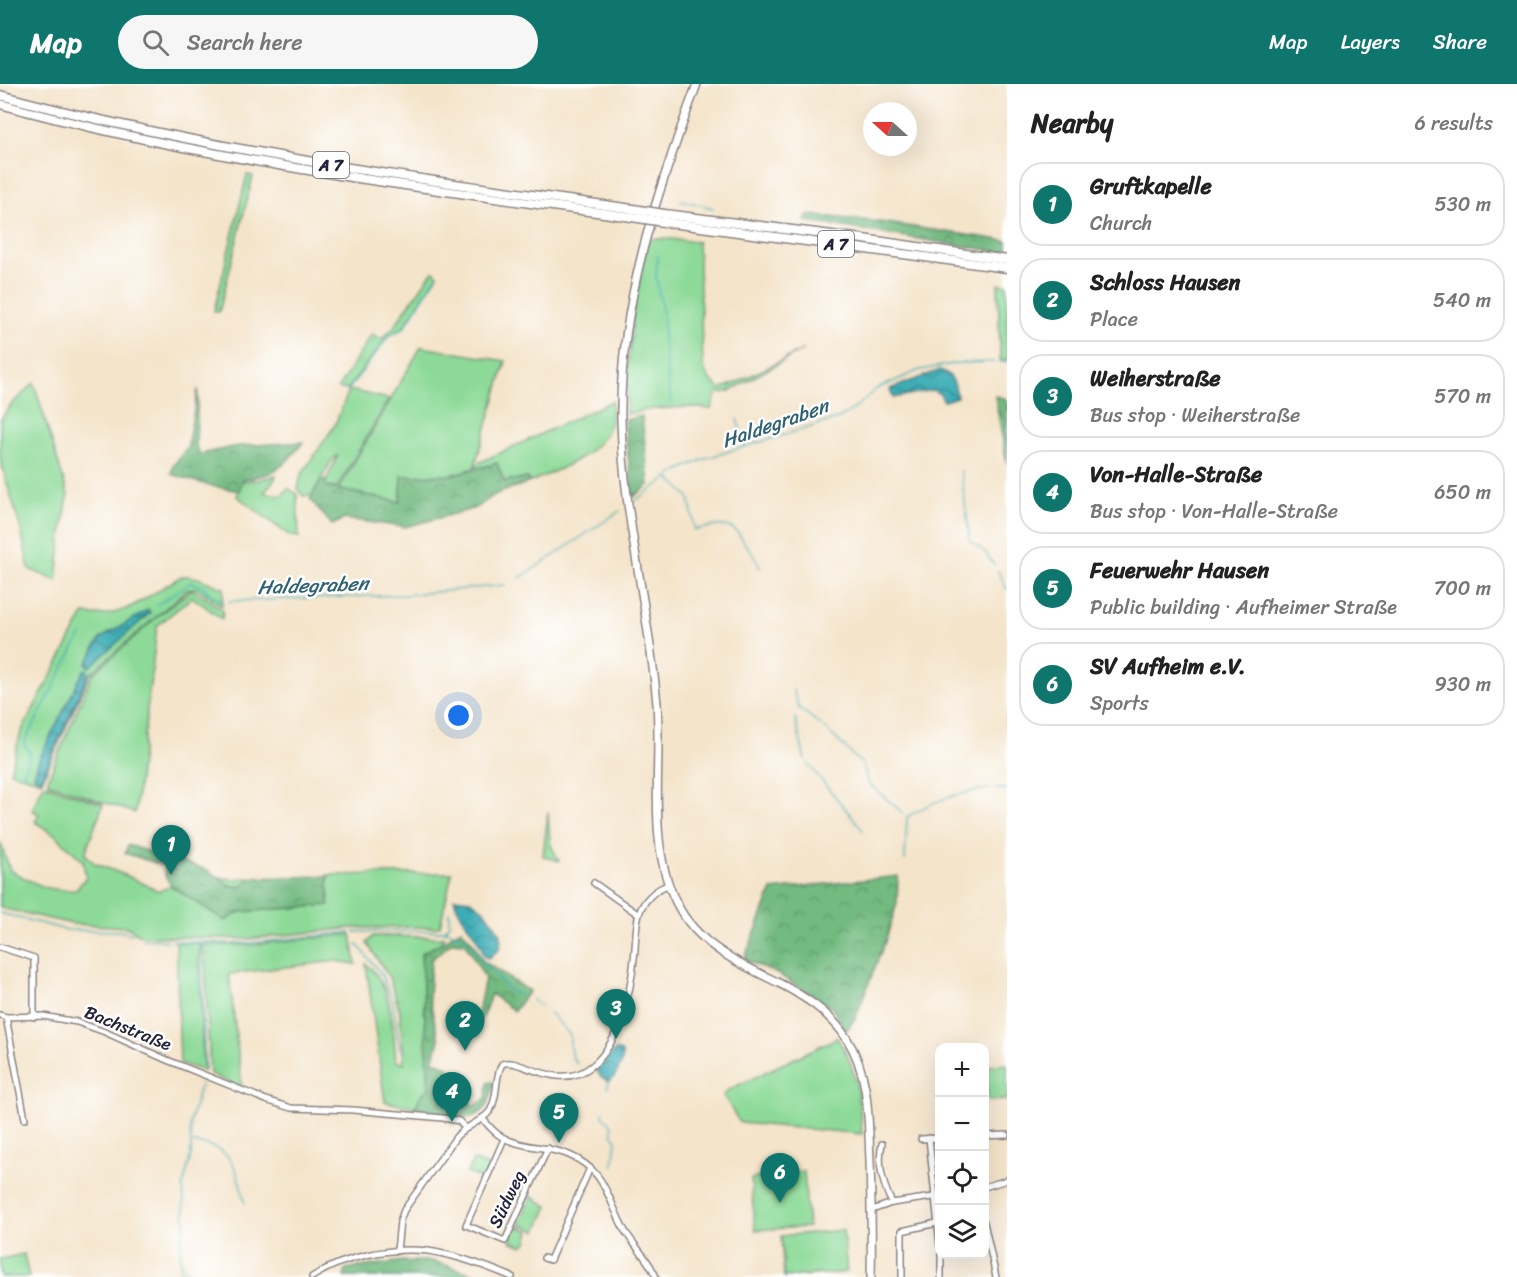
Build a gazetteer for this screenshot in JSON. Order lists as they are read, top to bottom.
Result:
{
  "streets": {
    "highway": ["A 7"],
    "street": ["Bachstraße", "Südweg"]
  },
  "water": ["Haldegraben"],
  "north": "left",
  "page": {
    "header": "Map",
    "search": "Search here",
    "nav": ["Map", "Layers", "Share"],
    "heading": ["Nearby", "6 results"],
    "list": [
      {
        "mark": "1",
        "name": "Gruftkapelle",
        "note": "Church",
        "value": "530 m"
      },
      {
        "mark": "2",
        "name": "Schloss Hausen",
        "note": "Place",
        "value": "540 m"
      },
      {
        "mark": "3",
        "name": "Weiherstraße",
        "note": "Bus stop · Weiherstraße",
        "value": "570 m"
      },
      {
        "mark": "4",
        "name": "Von-Halle-Straße",
        "note": "Bus stop · Von-Halle-Straße",
        "value": "650 m"
      },
      {
        "mark": "5",
        "name": "Feuerwehr Hausen",
        "note": "Public building · Aufheimer Straße",
        "value": "700 m"
      },
      {
        "mark": "6",
        "name": "SV Aufheim e.V.",
        "note": "Sports",
        "value": "930 m"
      }
    ],
    "pins": [
      "1",
      "3",
      "2",
      "4",
      "5",
      "6"
    ],
    "map_buttons": ["+", "−"]
  }
}
